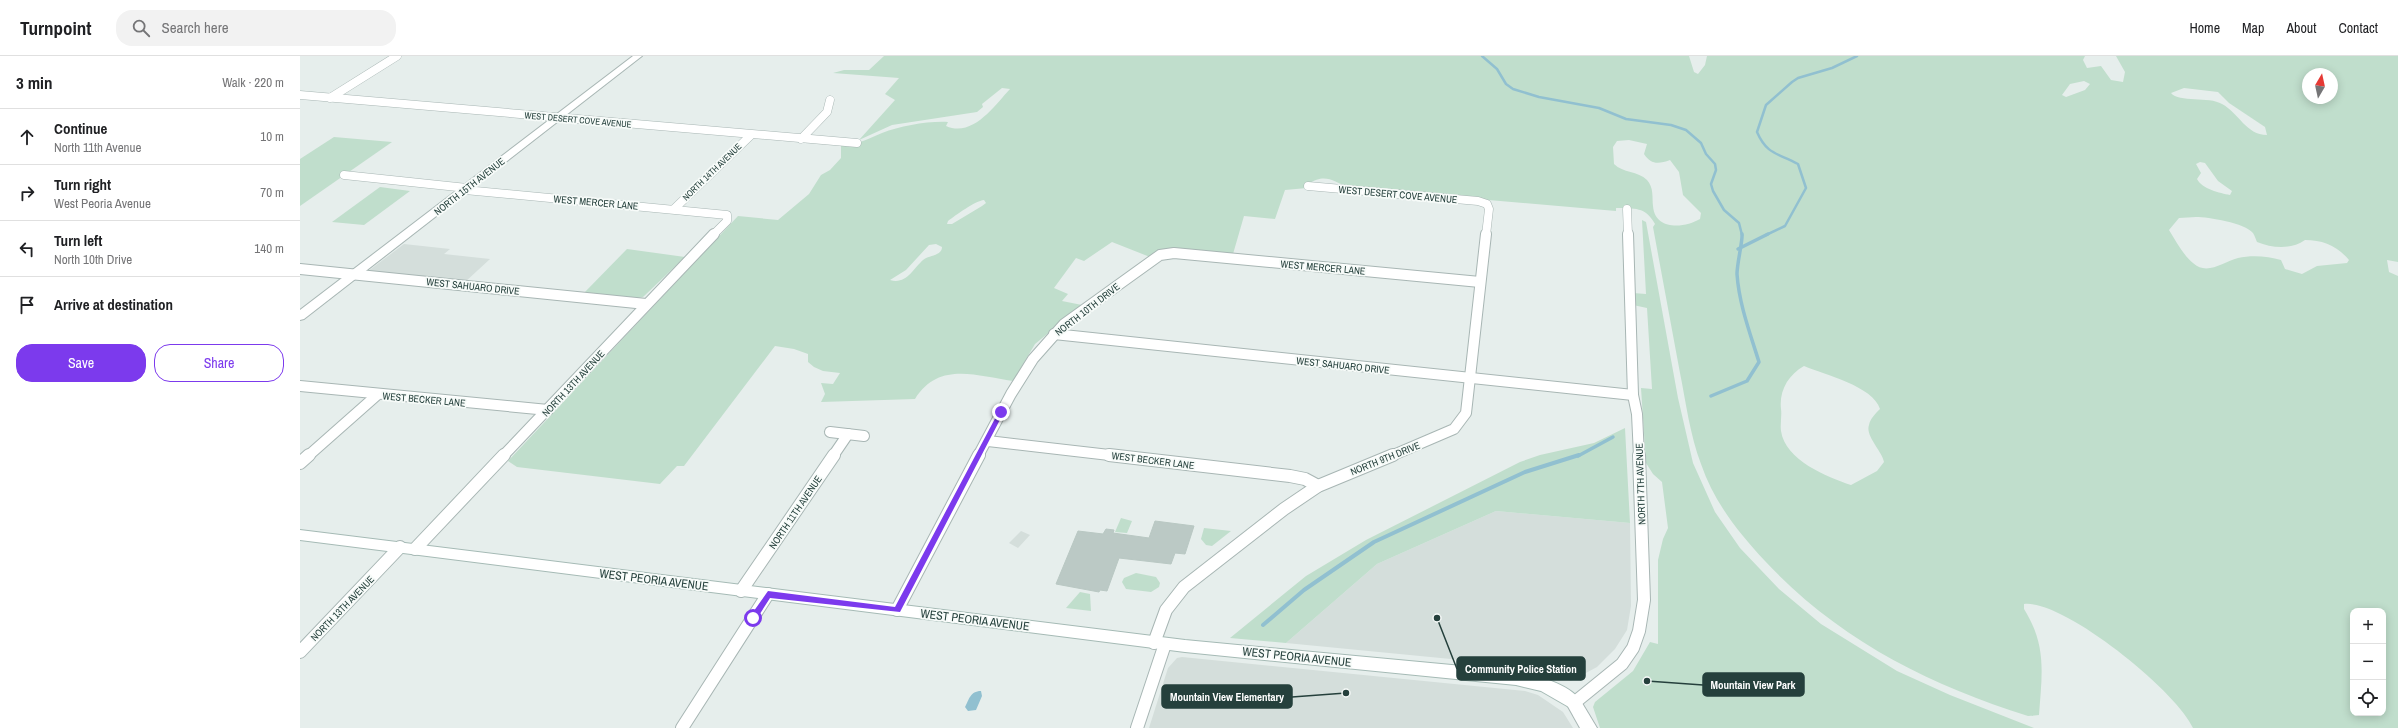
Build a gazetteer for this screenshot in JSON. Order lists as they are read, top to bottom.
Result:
{
  "streets": {
    "main road": ["NORTH 15TH AVENUE", "WEST PEORIA AVENUE"],
    "street": [
      "WEST DESERT COVE AVENUE",
      "NORTH 14TH AVENUE",
      "WEST MERCER LANE",
      "WEST SAHUARO DRIVE",
      "NORTH 10TH DRIVE",
      "NORTH 13TH AVENUE",
      "WEST BECKER LANE",
      "NORTH 9TH DRIVE",
      "NORTH 7TH AVENUE",
      "NORTH 11TH AVENUE"
    ]
  },
  "crossings": [
    ["WEST DESERT COVE AVENUE", "NORTH 14TH AVENUE"],
    ["WEST DESERT COVE AVENUE", "NORTH 15TH AVENUE"],
    ["WEST DESERT COVE AVENUE", "NORTH 9TH DRIVE"],
    ["NORTH 14TH AVENUE", "WEST MERCER LANE"],
    ["NORTH 15TH AVENUE", "WEST MERCER LANE"],
    ["NORTH 15TH AVENUE", "WEST SAHUARO DRIVE"],
    ["WEST MERCER LANE", "NORTH 10TH DRIVE"],
    ["WEST MERCER LANE", "NORTH 13TH AVENUE"],
    ["WEST MERCER LANE", "NORTH 9TH DRIVE"],
    ["WEST SAHUARO DRIVE", "NORTH 10TH DRIVE"],
    ["WEST SAHUARO DRIVE", "NORTH 13TH AVENUE"],
    ["WEST SAHUARO DRIVE", "NORTH 9TH DRIVE"],
    ["WEST SAHUARO DRIVE", "NORTH 7TH AVENUE"],
    ["NORTH 10TH DRIVE", "WEST BECKER LANE"],
    ["NORTH 10TH DRIVE", "WEST PEORIA AVENUE"],
    ["NORTH 13TH AVENUE", "WEST BECKER LANE"],
    ["NORTH 13TH AVENUE", "WEST PEORIA AVENUE"],
    ["WEST BECKER LANE", "NORTH 9TH DRIVE"],
    ["NORTH 9TH DRIVE", "WEST PEORIA AVENUE"],
    ["NORTH 7TH AVENUE", "WEST PEORIA AVENUE"],
    ["NORTH 11TH AVENUE", "WEST PEORIA AVENUE"]
  ],
  "places": ["Community Police Station", "Mountain View Park", "Mountain View Elementary"],
  "north": "top",
  "page": {
    "header": "Turnpoint",
    "search": "Search here",
    "nav": [
      "Home",
      "Map",
      "About",
      "Contact"
    ],
    "heading": ["3 min", "Walk · 220 m"],
    "list": [
      ["Continue", "North 11th Avenue", "10 m"],
      ["Turn right", "West Peoria Avenue", "70 m"],
      ["Turn left", "North 10th Drive", "140 m"],
      "Arrive at destination"
    ],
    "buttons": ["Save", "Share"],
    "map_buttons": ["+", "−"]
  }
}
